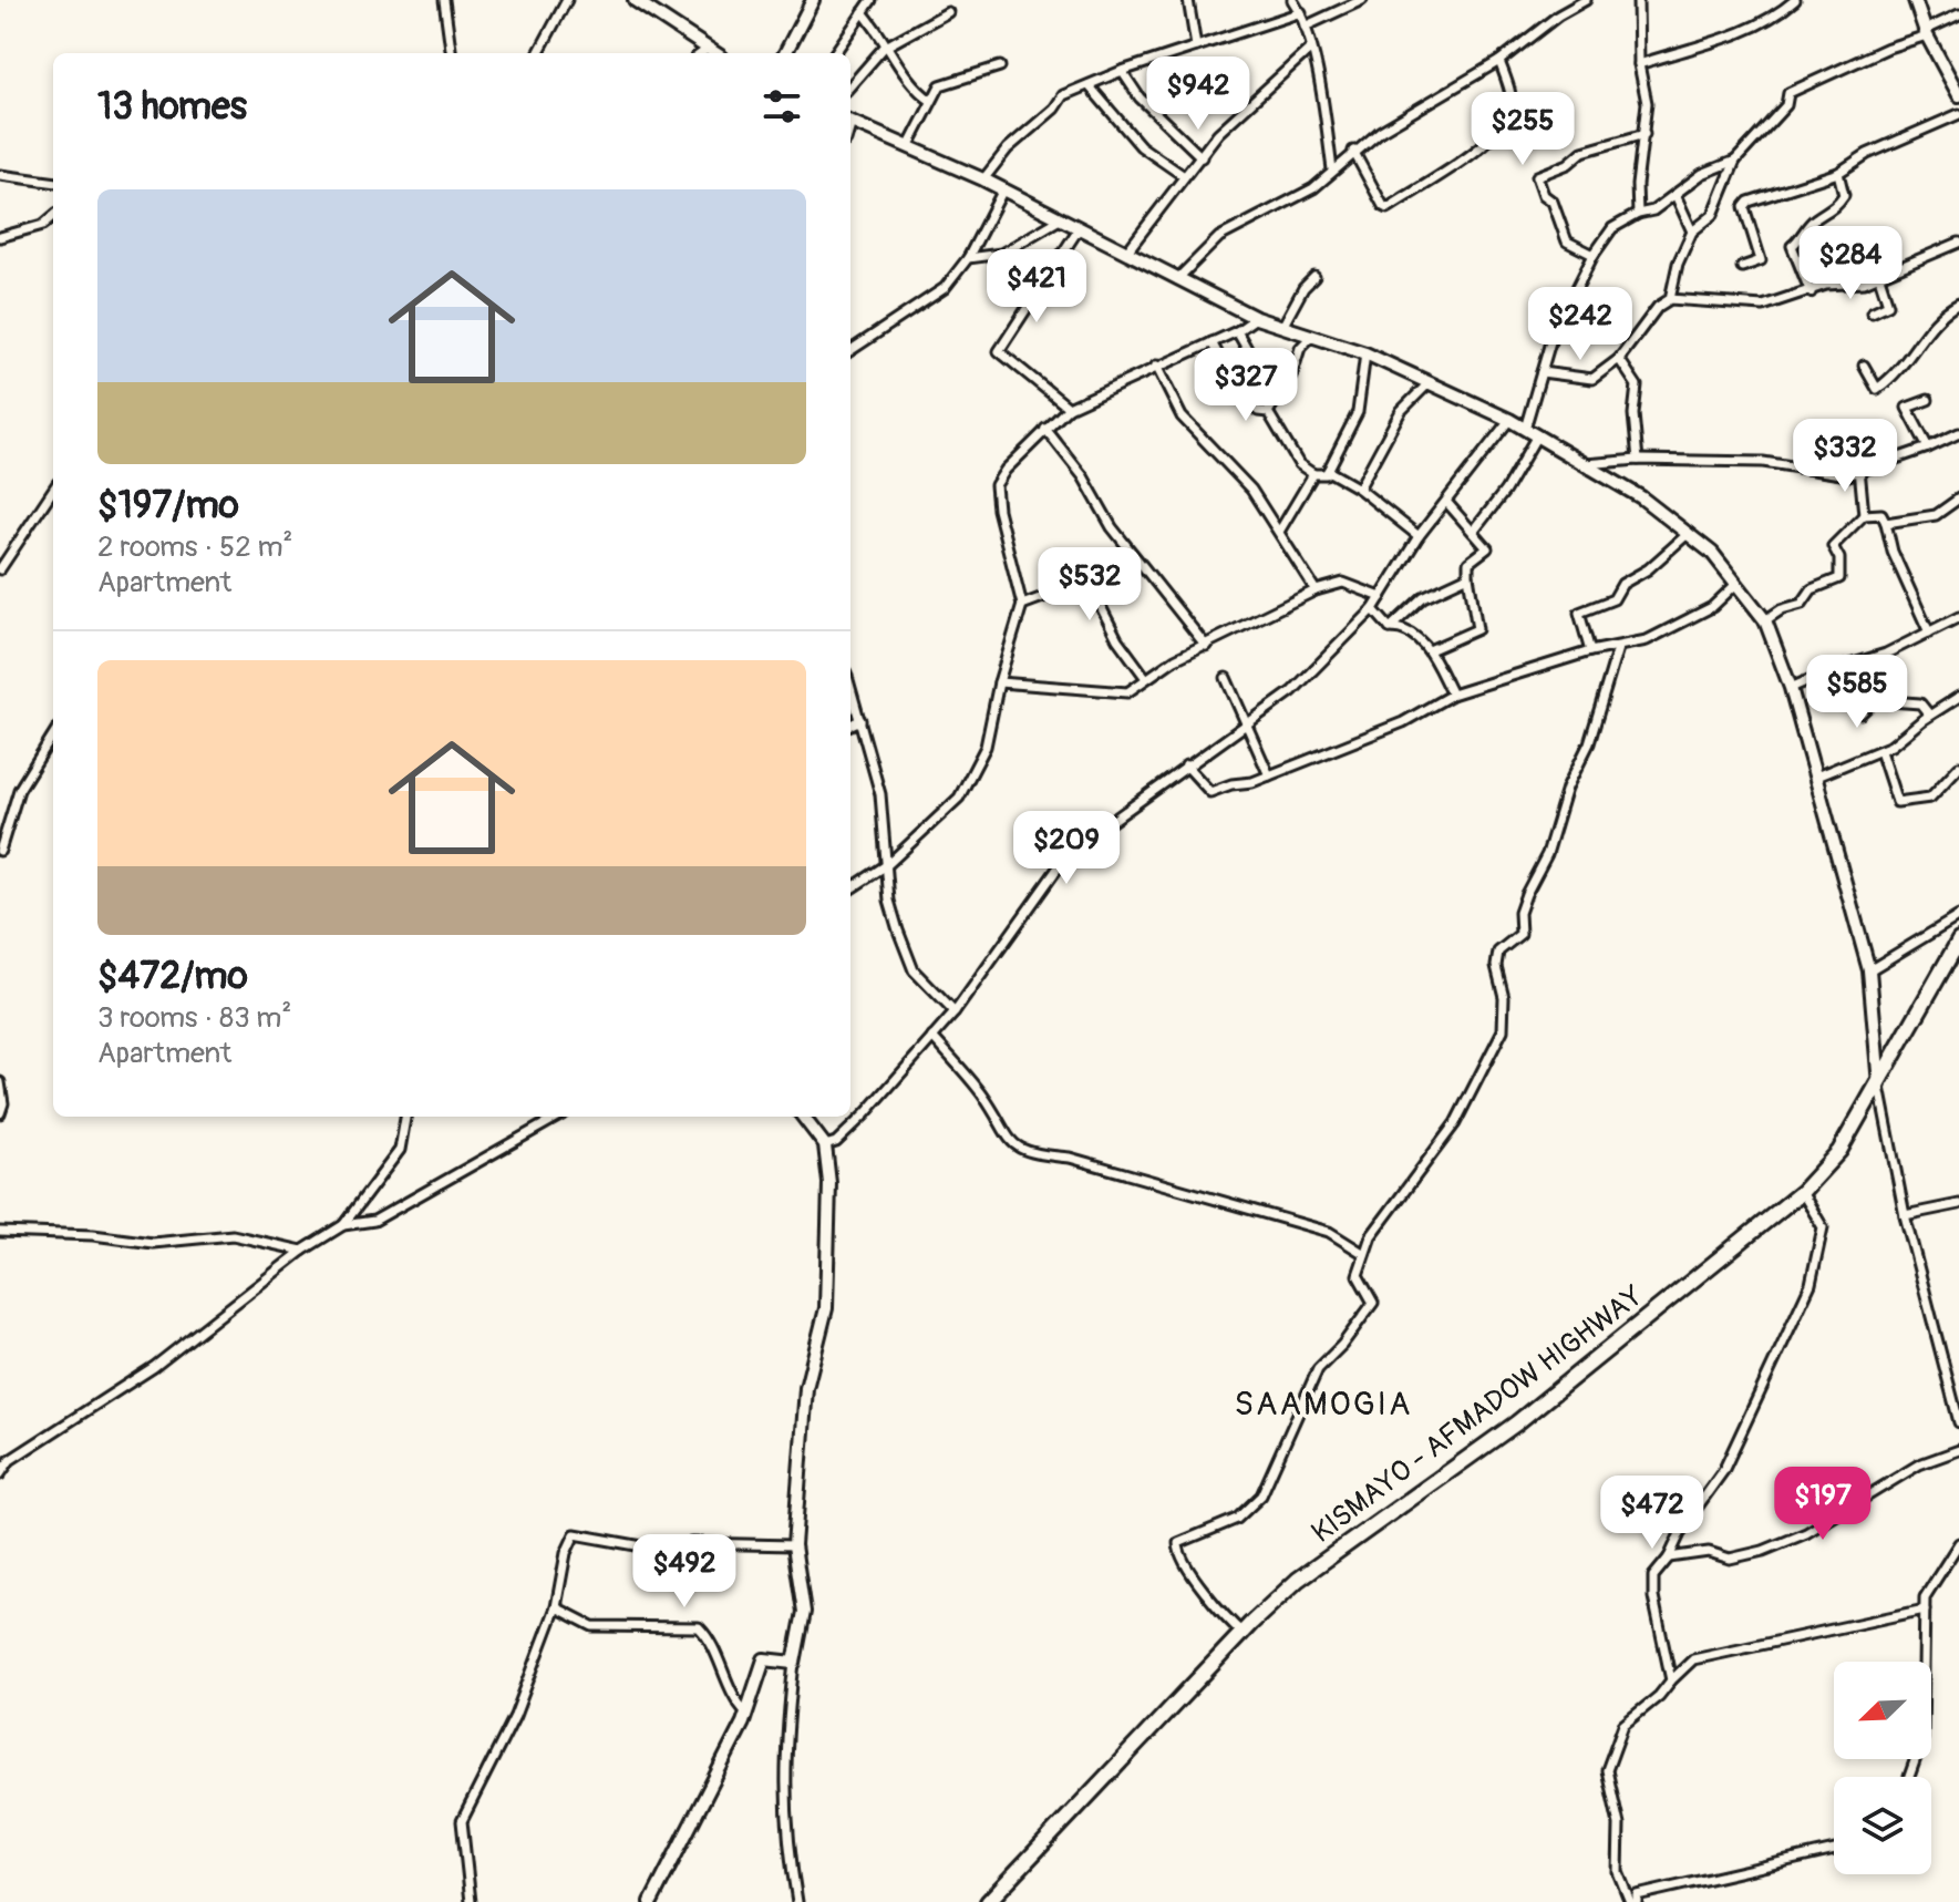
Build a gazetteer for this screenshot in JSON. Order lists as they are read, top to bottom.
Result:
{
  "streets": {
    "main road": ["KISMAYO - AFMADOW HIGHWAY"]
  },
  "districts": ["SAAMOGIA"],
  "north": "bottom left",
  "page": {
    "heading": "13 homes",
    "price": [
      "$942",
      "$255",
      "$284",
      "$421",
      "$242",
      "$327",
      "$332",
      "$532",
      "$585",
      "$209",
      "$197",
      "$472",
      "$492"
    ],
    "list": [
      {
        "name": "$197/mo",
        "note": "2 rooms · 52 m² · Apartment"
      },
      {
        "name": "$472/mo",
        "note": "3 rooms · 83 m² · Apartment"
      }
    ]
  }
}
